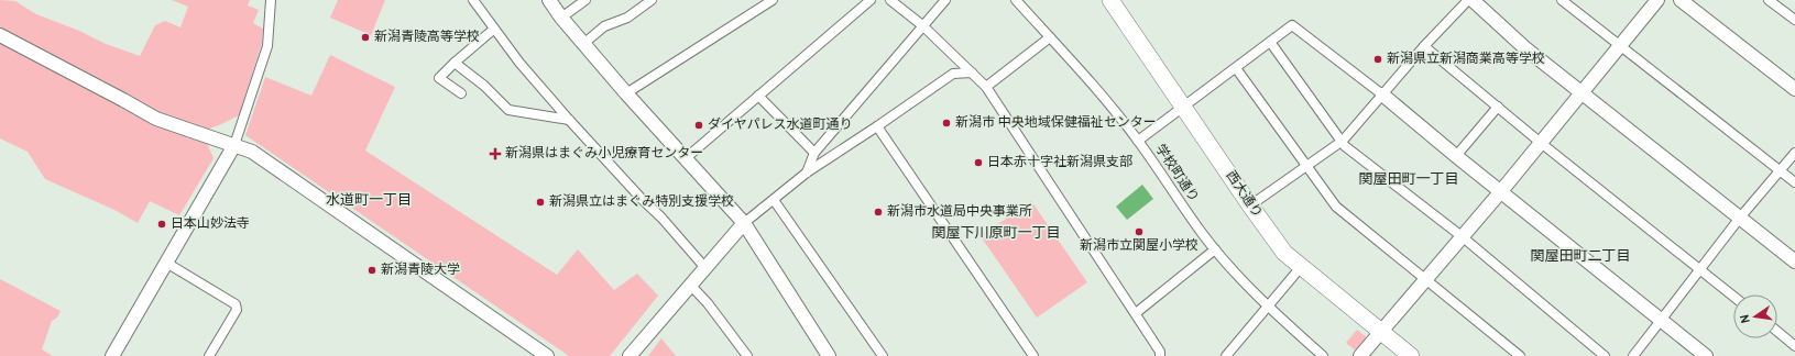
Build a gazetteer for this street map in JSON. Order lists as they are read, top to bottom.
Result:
{
  "streets": {
    "highway": ["西大通り"],
    "street": ["学校町通り"]
  },
  "districts": [
    "関屋田町一丁目",
    "水道町一丁目",
    "関屋下川原町一丁目",
    "関屋田町二丁目"
  ],
  "places": {
    "other": [
      "新潟青陵高等学校",
      "新潟県立新潟商業高等学校",
      "新潟市 中央地域保健福祉センター",
      "ダイヤパレス水道町通り",
      "日本赤十字社新潟県支部",
      "新潟県立はまぐみ特別支援学校",
      "新潟市水道局中央事業所",
      "日本山妙法寺",
      "新潟市立関屋小学校",
      "新潟青陵大学"
    ],
    "health": ["新潟県はまぐみ小児療育センター"]
  },
  "north": "left"
}
